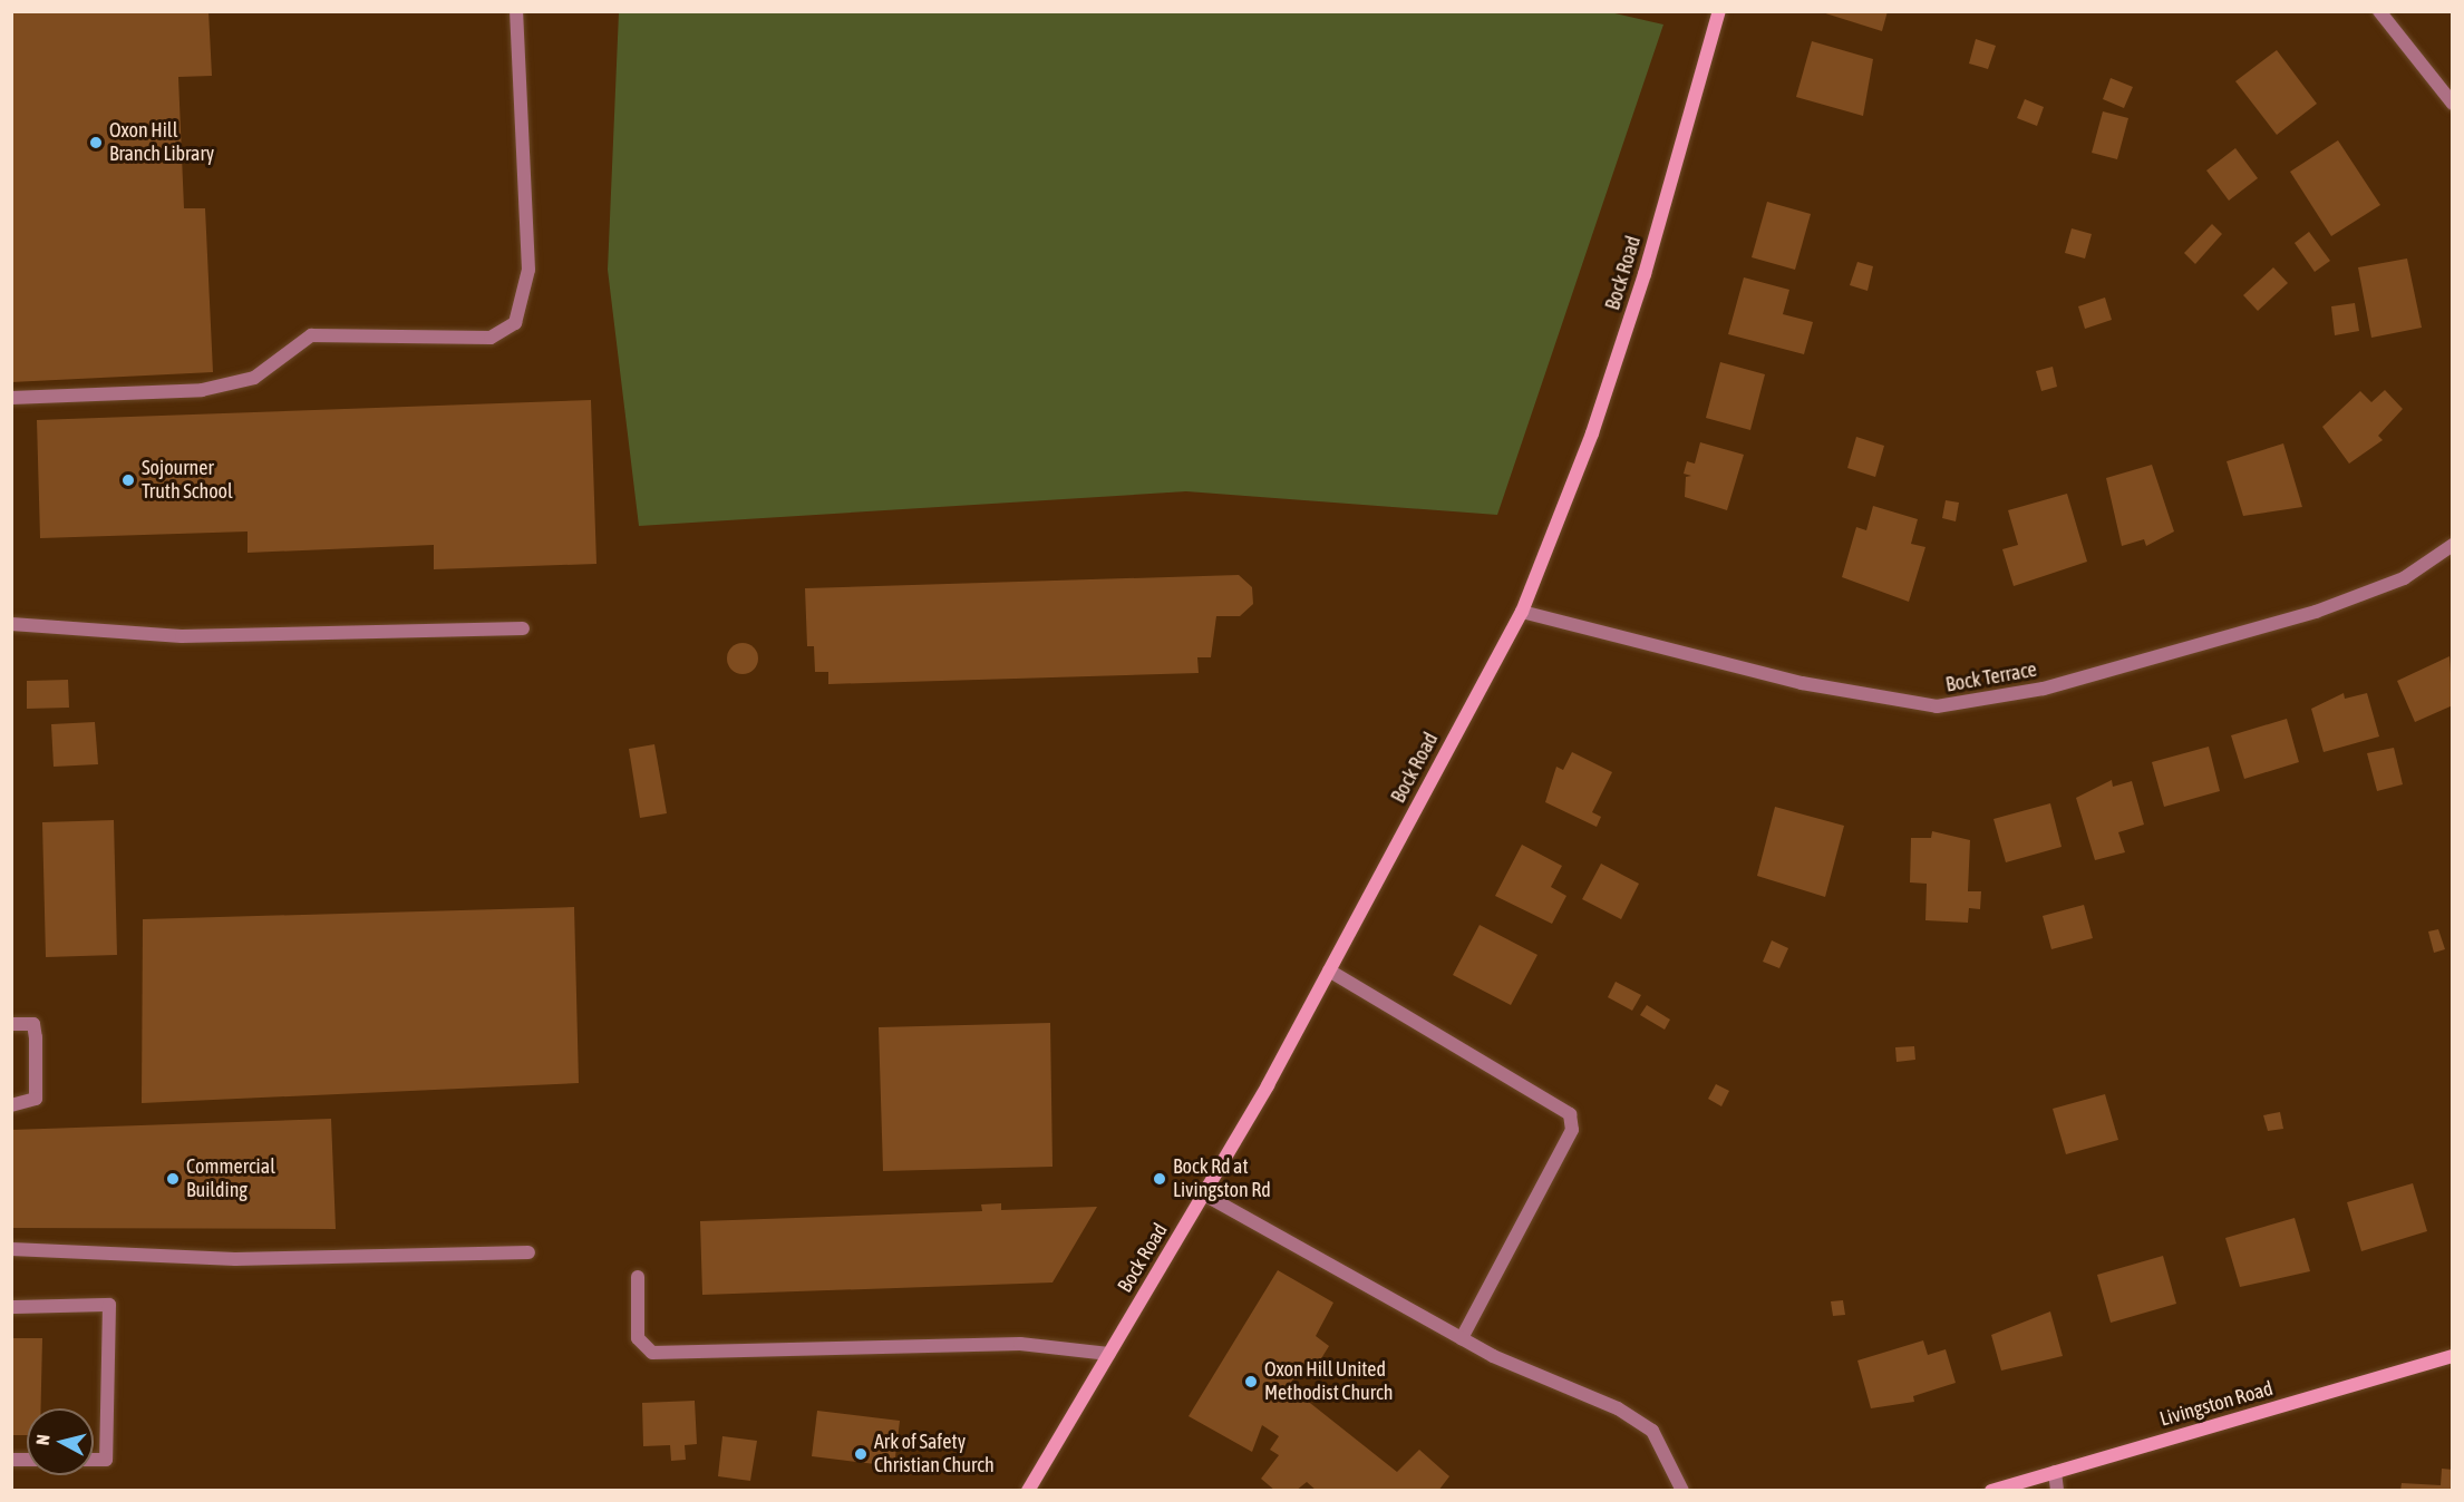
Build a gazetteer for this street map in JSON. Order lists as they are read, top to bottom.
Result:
{
  "streets": {
    "main road": ["Bock Road", "Livingston Road"],
    "street": ["Bock Terrace"]
  },
  "crossings": [
    ["Bock Road", "Bock Terrace"]
  ],
  "places": [
    "Oxon Hill Branch Library",
    "Sojourner Truth School",
    "Commercial Building",
    "Bock Rd at Livingston Rd",
    "Oxon Hill United Methodist Church",
    "Ark of Safety Christian Church"
  ],
  "north": "left"
}
